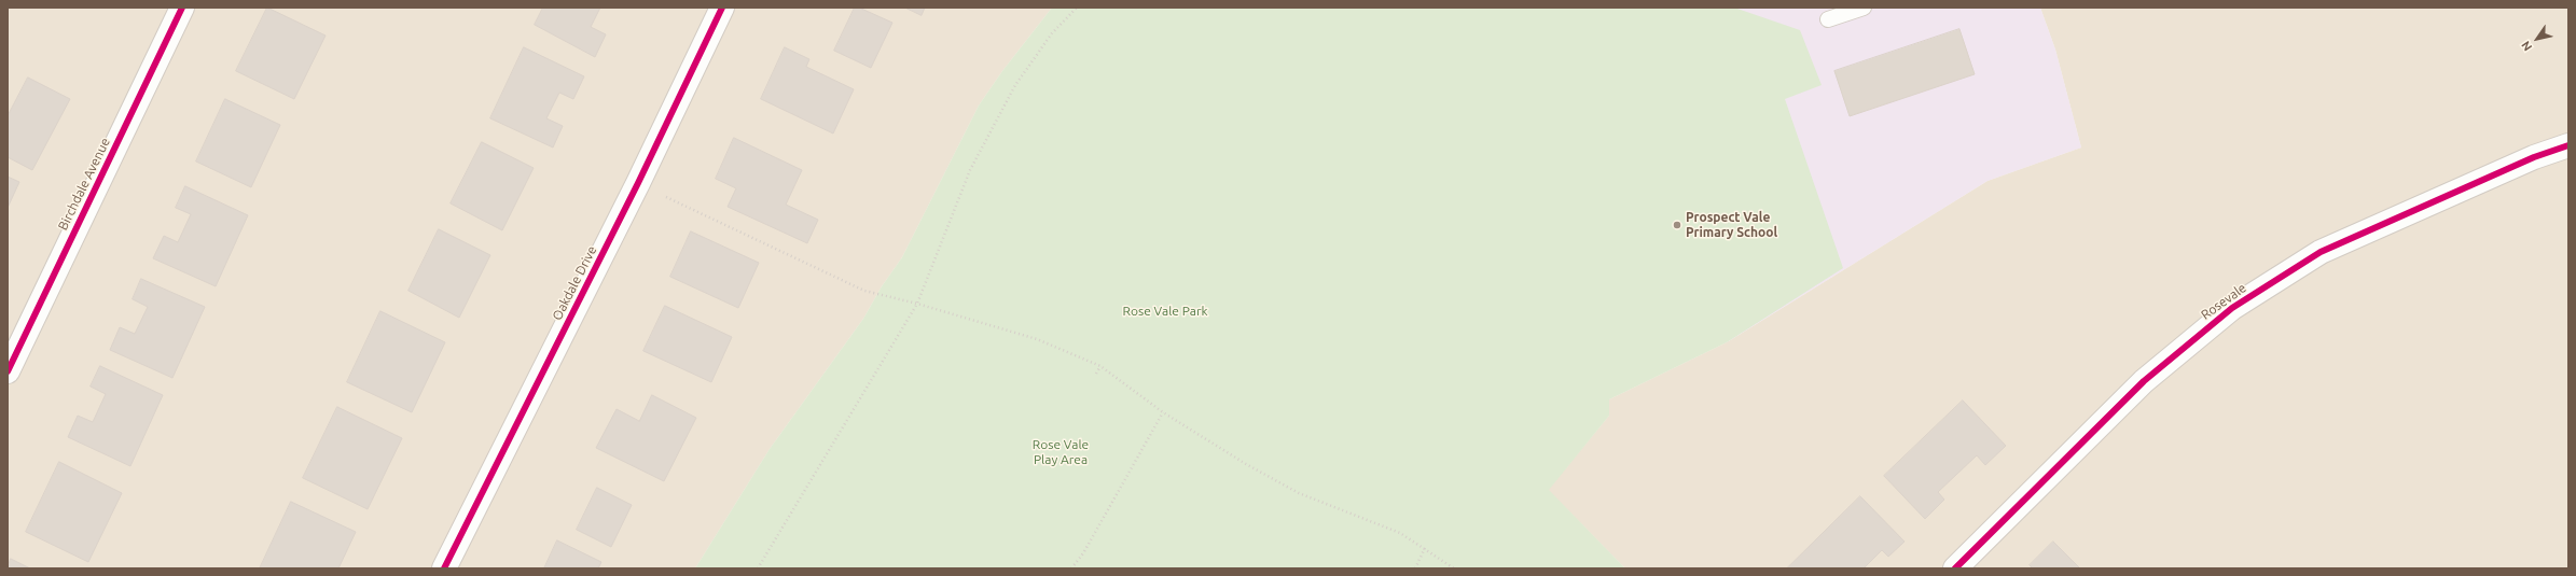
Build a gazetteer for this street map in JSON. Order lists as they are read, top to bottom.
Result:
{
  "streets": {
    "street": ["Birchdale Avenue", "Oakdale Drive", "Rosevale"]
  },
  "parks": ["Rose Vale Park", "Rose Vale Play Area"],
  "places": ["Prospect Vale Primary School"],
  "north": "bottom left"
}
